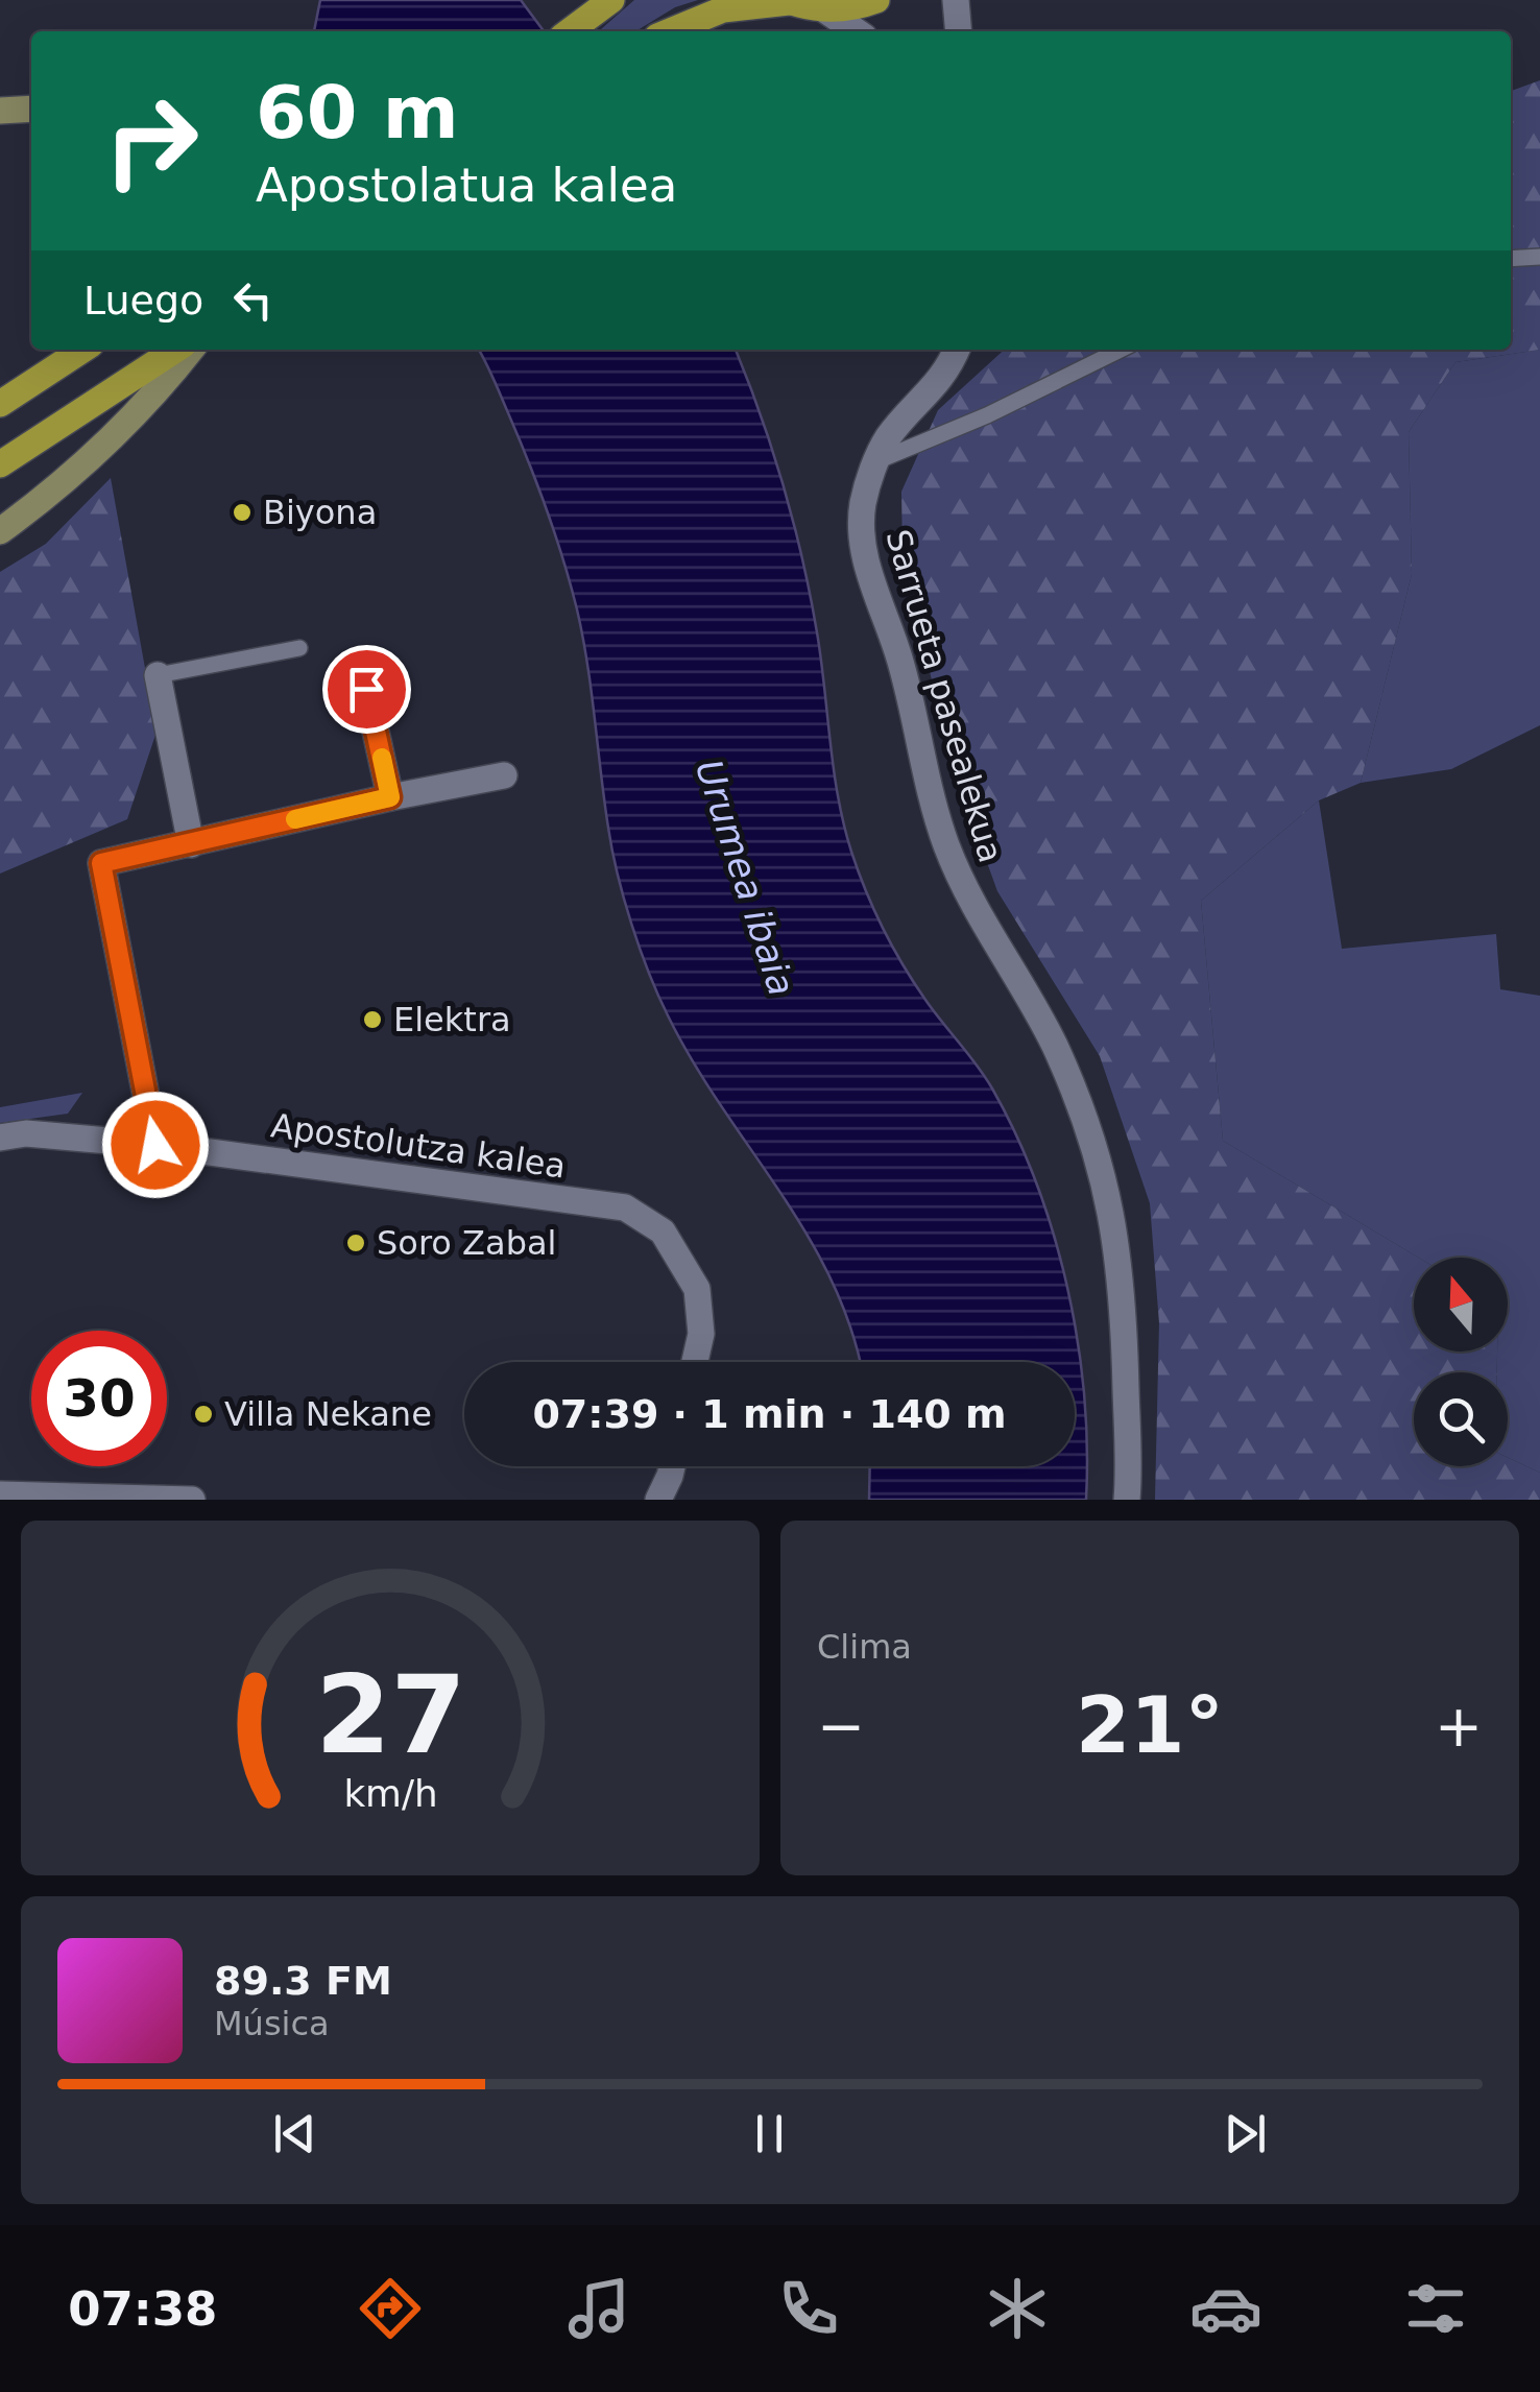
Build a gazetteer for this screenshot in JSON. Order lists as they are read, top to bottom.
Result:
{
  "streets": {
    "street": ["Sarrueta pasealekua", "Apostolutza kalea"]
  },
  "water": ["Urumea ibaia"],
  "places": [
    "Biyona",
    "Elektra",
    "Soro Zabal",
    "Villa Nekane"
  ],
  "north": "top",
  "page": {
    "turn": ["60 m", "Apostolatua kalea"],
    "then": "Luego",
    "limit": "30",
    "trip": "07:39 · 1 min · 140 m",
    "tile": "Clima",
    "heat": ["−", "21°", "+"],
    "song": ["89.3 FM", "Música"],
    "tabs": "07:38",
    "gauge": ["27", "km/h"]
  }
}
